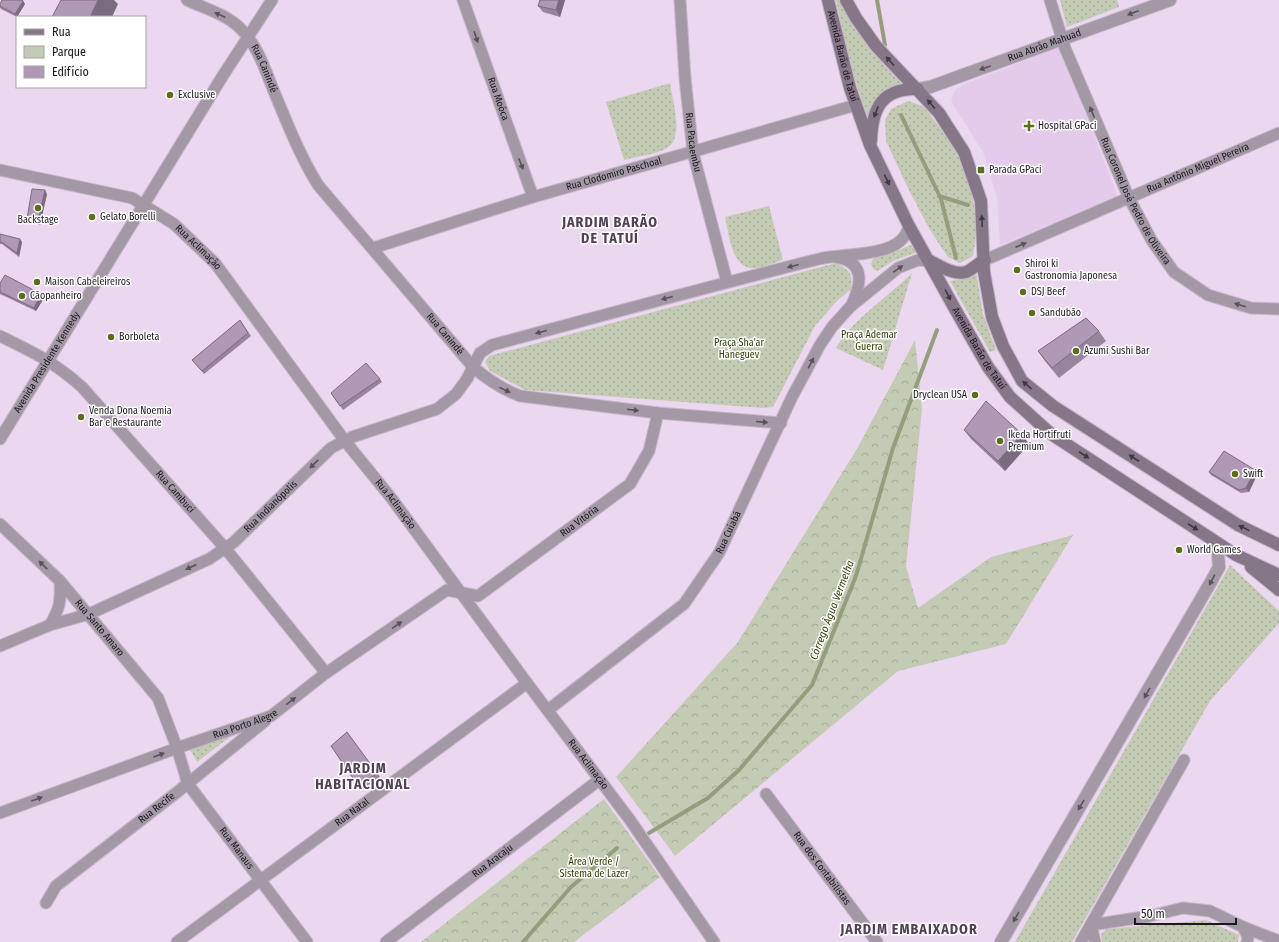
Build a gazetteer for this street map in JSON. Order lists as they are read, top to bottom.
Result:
{
  "streets": {
    "main road": ["Avenida Barão de Tatuí"],
    "street": [
      "Rua Abrão Mahuad",
      "Rua Canindé",
      "Rua Moóca",
      "Rua Pacaembu",
      "Rua Antônio Miguel Pereira",
      "Rua Clodomiro Paschoal",
      "Rua Coronel José Pedro de Oliveira",
      "Rua Aclimação",
      "Avenida Presidente Kennedy",
      "Rua Cambuci",
      "Rua Indianópolis",
      "Rua Vitória",
      "Rua Cuiabá",
      "Rua Santo Amaro",
      "Rua Porto Alegre",
      "Rua Recife",
      "Rua Natal",
      "Rua Manaus",
      "Rua Aracaju",
      "Rua dos Contabilistas"
    ]
  },
  "crossings": [
    ["Rua Abrão Mahuad", "Avenida Barão de Tatuí"],
    ["Rua Abrão Mahuad", "Rua Coronel José Pedro de Oliveira"],
    ["Avenida Barão de Tatuí", "Rua Antônio Miguel Pereira"],
    ["Avenida Barão de Tatuí", "Rua Clodomiro Paschoal"],
    ["Avenida Barão de Tatuí", "Rua Indianópolis"],
    ["Avenida Barão de Tatuí", "Rua Cuiabá"],
    ["Rua Canindé", "Rua Clodomiro Paschoal"],
    ["Rua Canindé", "Avenida Presidente Kennedy"],
    ["Rua Canindé", "Rua Indianópolis"],
    ["Rua Canindé", "Rua Vitória"],
    ["Rua Canindé", "Rua Cuiabá"],
    ["Rua Moóca", "Rua Clodomiro Paschoal"],
    ["Rua Pacaembu", "Rua Clodomiro Paschoal"],
    ["Rua Pacaembu", "Rua Indianópolis"],
    ["Rua Antônio Miguel Pereira", "Rua Coronel José Pedro de Oliveira"],
    ["Rua Aclimação", "Avenida Presidente Kennedy"],
    ["Rua Aclimação", "Rua Indianópolis"],
    ["Rua Aclimação", "Rua Vitória"],
    ["Rua Aclimação", "Rua Cuiabá"],
    ["Rua Aclimação", "Rua Porto Alegre"],
    ["Rua Aclimação", "Rua Natal"],
    ["Rua Aclimação", "Rua Aracaju"],
    ["Avenida Presidente Kennedy", "Rua Cambuci"],
    ["Rua Cambuci", "Rua Indianópolis"],
    ["Rua Cambuci", "Rua Porto Alegre"],
    ["Rua Indianópolis", "Rua Cuiabá"],
    ["Rua Indianópolis", "Rua Santo Amaro"],
    ["Rua Vitória", "Rua Porto Alegre"],
    ["Rua Santo Amaro", "Rua Porto Alegre"],
    ["Rua Santo Amaro", "Rua Manaus"],
    ["Rua Porto Alegre", "Rua Recife"],
    ["Rua Porto Alegre", "Rua Manaus"],
    ["Rua Recife", "Rua Manaus"],
    ["Rua Natal", "Rua Manaus"]
  ],
  "one_way": [
    "Rua Abrão Mahuad",
    "Rua Moóca",
    "Rua Antônio Miguel Pereira",
    "Rua Coronel José Pedro de Oliveira",
    "Rua Indianópolis",
    "Rua Porto Alegre"
  ],
  "districts": ["JARDIM BARÃO DE TATUÍ", "JARDIM HABITACIONAL", "JARDIM EMBAIXADOR"],
  "water": ["Córrego Àgua Vermelha"],
  "parks": ["Praça Ademar Guerra", "Praça Sha'ar Haneguev", "Área Verde / Sistema de Lazer"],
  "places": {
    "other": [
      "Exclusive",
      "Backstage",
      "Gelato Borelli",
      "Shiroi ki Gastronomia Japonesa",
      "Maison Cabeleireiros",
      "DSJ Beef",
      "Cãopanheiro",
      "Sandubão",
      "Borboleta",
      "Azumi Sushi Bar",
      "Dryclean USA",
      "Venda Dona Noemia Bar e Restaurante",
      "Ikeda Hortifruti Premium",
      "Swift",
      "World Games"
    ],
    "health": ["Hospital GPaci"],
    "transit": ["Parada GPaci"]
  },
  "legend": ["Rua", "Parque", "Edifício"],
  "scale_bar": "50 m"
}
